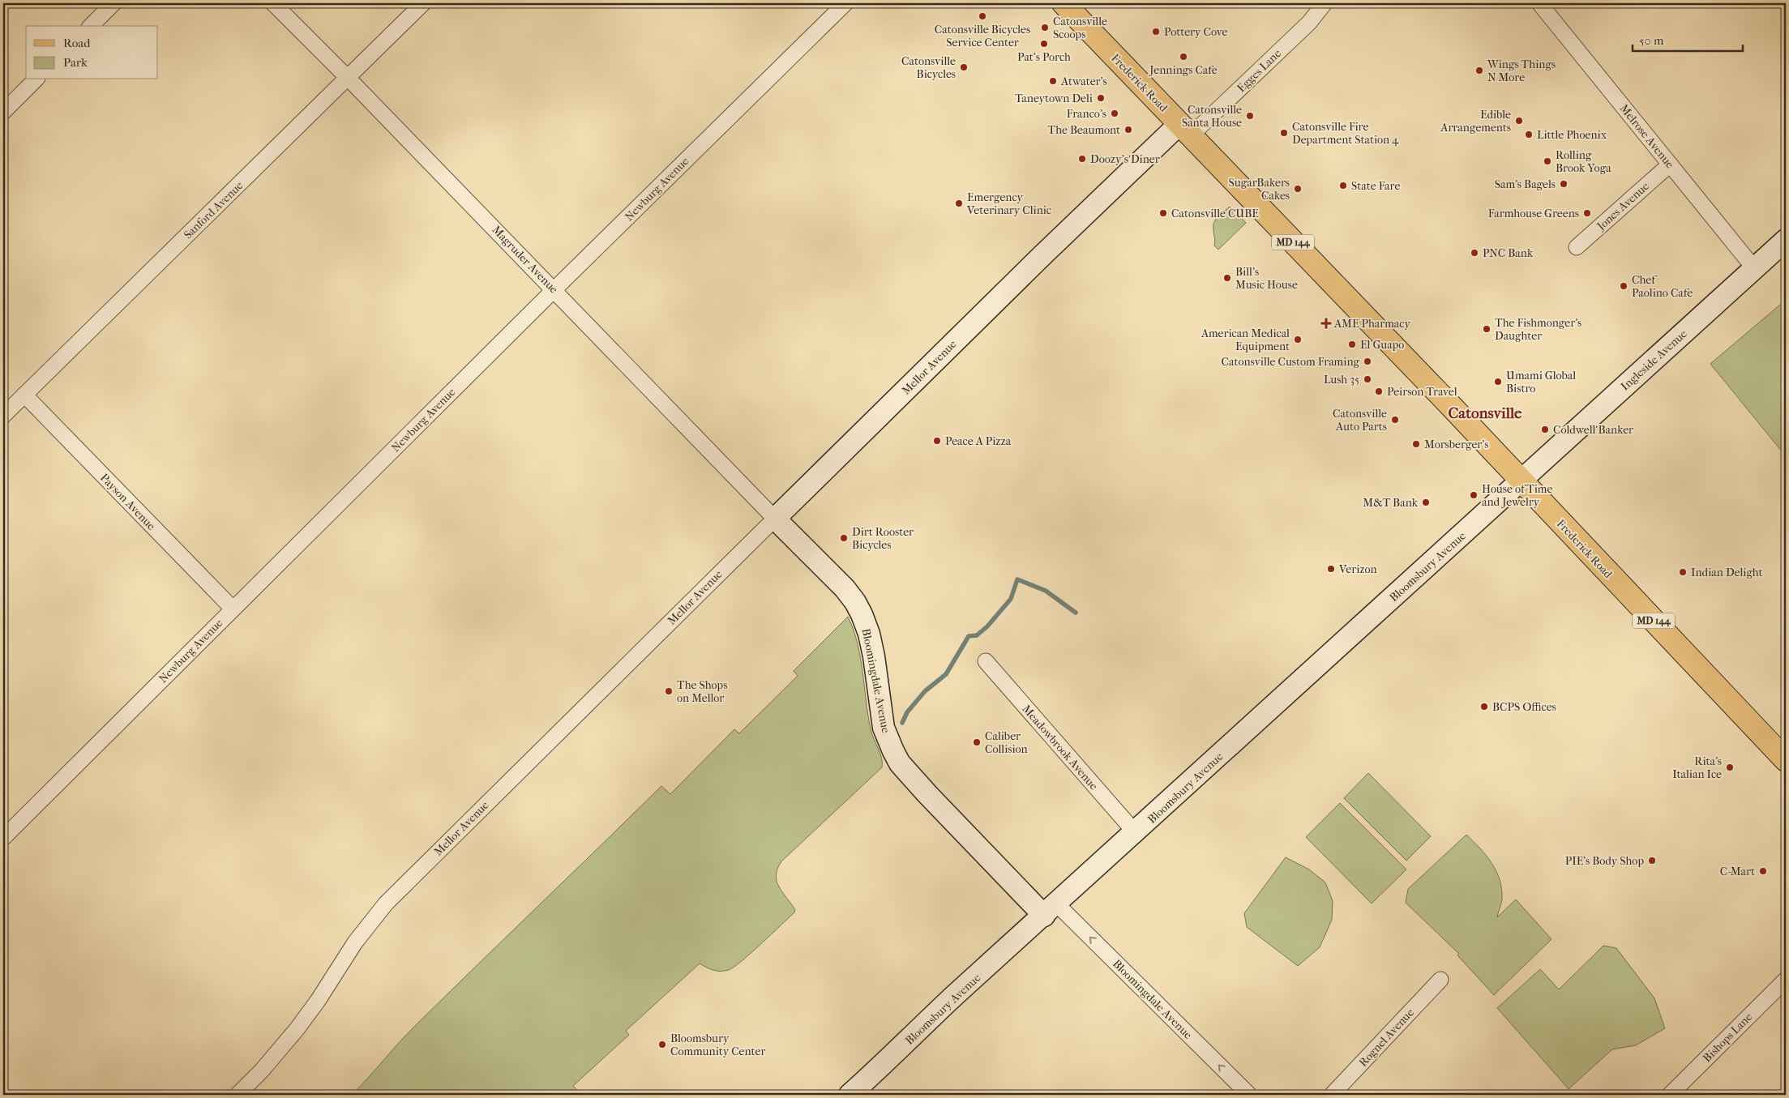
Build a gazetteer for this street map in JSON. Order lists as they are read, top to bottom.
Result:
{
  "streets": {
    "main road": [
      "Frederick Road",
      "MD 144",
      "Ingleside Avenue",
      "Mellor Avenue",
      "Bloomsbury Avenue",
      "Bloomingdale Avenue"
    ],
    "street": [
      "Egges Lane",
      "Melrose Avenue",
      "Newburg Avenue",
      "Jones Avenue",
      "Sanford Avenue",
      "Magruder Avenue",
      "Payson Avenue",
      "Meadowbrook Avenue",
      "Rognel Avenue",
      "Bishops Lane"
    ]
  },
  "crossings": [
    ["Egges Lane", "Frederick Road"],
    ["Egges Lane", "Mellor Avenue"],
    ["Frederick Road", "Ingleside Avenue"],
    ["Frederick Road", "Mellor Avenue"],
    ["Frederick Road", "Bloomsbury Avenue"],
    ["Melrose Avenue", "Jones Avenue"],
    ["Melrose Avenue", "Ingleside Avenue"],
    ["Newburg Avenue", "Magruder Avenue"],
    ["Newburg Avenue", "Payson Avenue"],
    ["Sanford Avenue", "Magruder Avenue"],
    ["Sanford Avenue", "Payson Avenue"],
    ["Magruder Avenue", "Mellor Avenue"],
    ["Magruder Avenue", "Bloomingdale Avenue"],
    ["Ingleside Avenue", "Bloomsbury Avenue"],
    ["Mellor Avenue", "Bloomingdale Avenue"],
    ["Bloomsbury Avenue", "Bloomingdale Avenue"],
    ["Bloomsbury Avenue", "Meadowbrook Avenue"]
  ],
  "one_way": ["Bloomingdale Avenue"],
  "districts": ["Catonsville"],
  "places": {
    "other": [
      "Catonsville Bicycles Service Center",
      "Catonsville Scoops",
      "Pottery Cove",
      "Pat's Porch",
      "Jennings Cafe",
      "Catonsville Bicycles",
      "Wings Things N More",
      "Atwater's",
      "Taneytown Deli",
      "Franco's",
      "Catonsville Santa House",
      "Edible Arrangements",
      "The Beaumont",
      "Catonsville Fire Department Station 4",
      "Little Phoenix",
      "Doozy’s Diner",
      "Rolling Brook Yoga",
      "Sam's Bagels",
      "State Fare",
      "SugarBakers Cakes",
      "Emergency Veterinary Clinic",
      "Catonsville CUBE",
      "Farmhouse Greens",
      "PNC Bank",
      "Bill's Music House",
      "Chef Paolino Cafe",
      "The Fishmonger's Daughter",
      "American Medical Equipment",
      "El Guapo",
      "Catonsville Custom Framing",
      "Lush 35",
      "Umami Global Bistro",
      "Peirson Travel",
      "Catonsville Auto Parts",
      "Coldwell Banker",
      "Peace A Pizza",
      "Morsberger's",
      "House of Time and Jewelry",
      "M&T Bank",
      "Dirt Rooster Bicycles",
      "Verizon",
      "Indian Delight",
      "The Shops on Mellor",
      "BCPS Offices",
      "Caliber Collision",
      "Rita's Italian Ice",
      "PIE's Body Shop",
      "C-Mart",
      "Bloomsbury Community Center"
    ],
    "health": ["AME Pharmacy"]
  },
  "legend": ["Road", "Park"],
  "scale_bar": "50 m"
}
